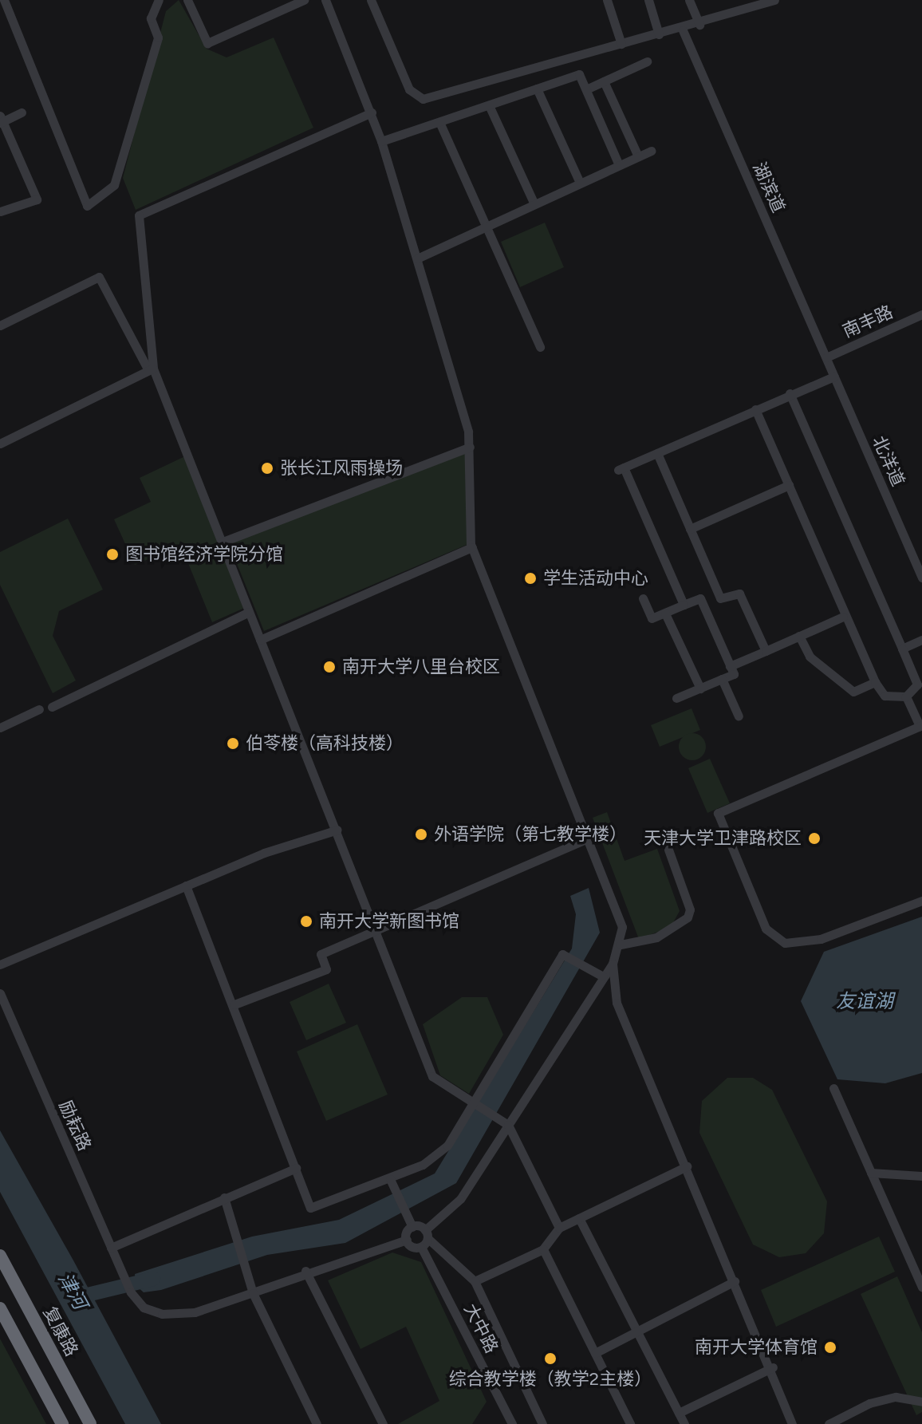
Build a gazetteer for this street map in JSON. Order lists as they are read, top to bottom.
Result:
{
  "streets": {
    "highway": ["复康路"],
    "street": [
      "湖滨道",
      "南丰路",
      "北洋道",
      "励耘路",
      "大中路"
    ]
  },
  "crossings": [
    ["湖滨道", "南丰路"],
    ["湖滨道", "北洋道"],
    ["南丰路", "北洋道"]
  ],
  "water": ["友谊湖", "津河"],
  "places": [
    "张长江风雨操场",
    "图书馆经济学院分馆",
    "学生活动中心",
    "南开大学八里台校区",
    "伯苓楼（高科技楼）",
    "外语学院（第七教学楼）",
    "天津大学卫津路校区",
    "南开大学新图书馆",
    "南开大学体育馆",
    "综合教学楼（教学2主楼）"
  ]
}
